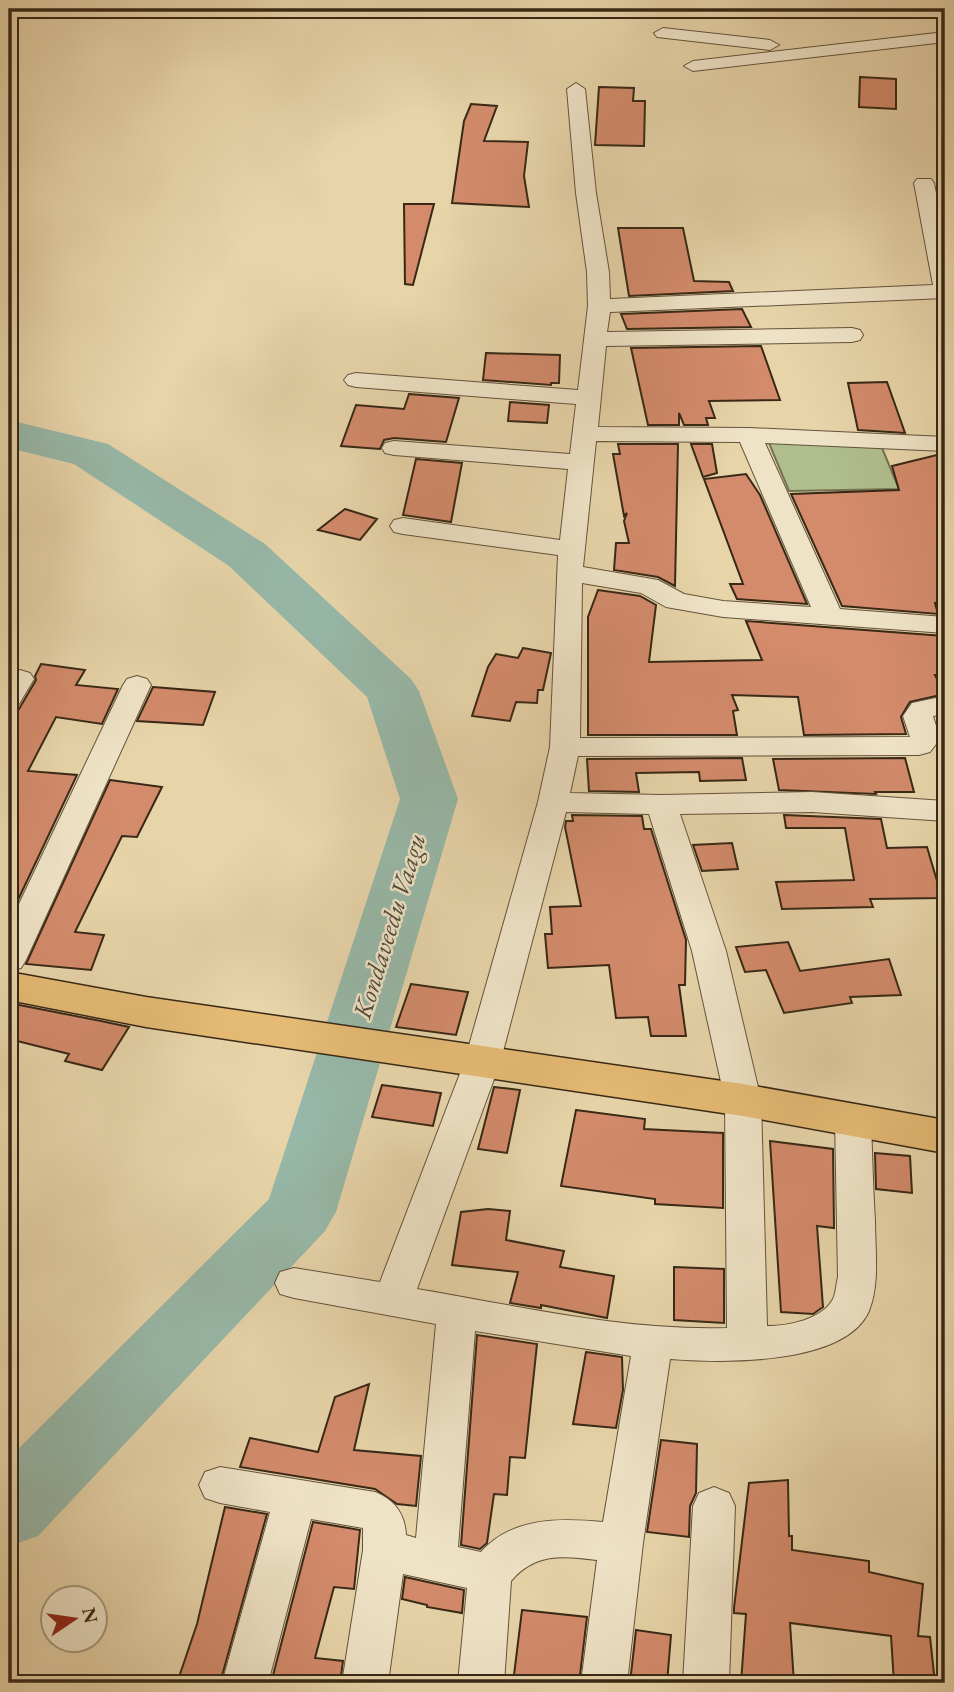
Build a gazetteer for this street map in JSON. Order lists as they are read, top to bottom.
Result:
{
  "water": ["Kondaveedu Vaagu"],
  "north": "right"
}
